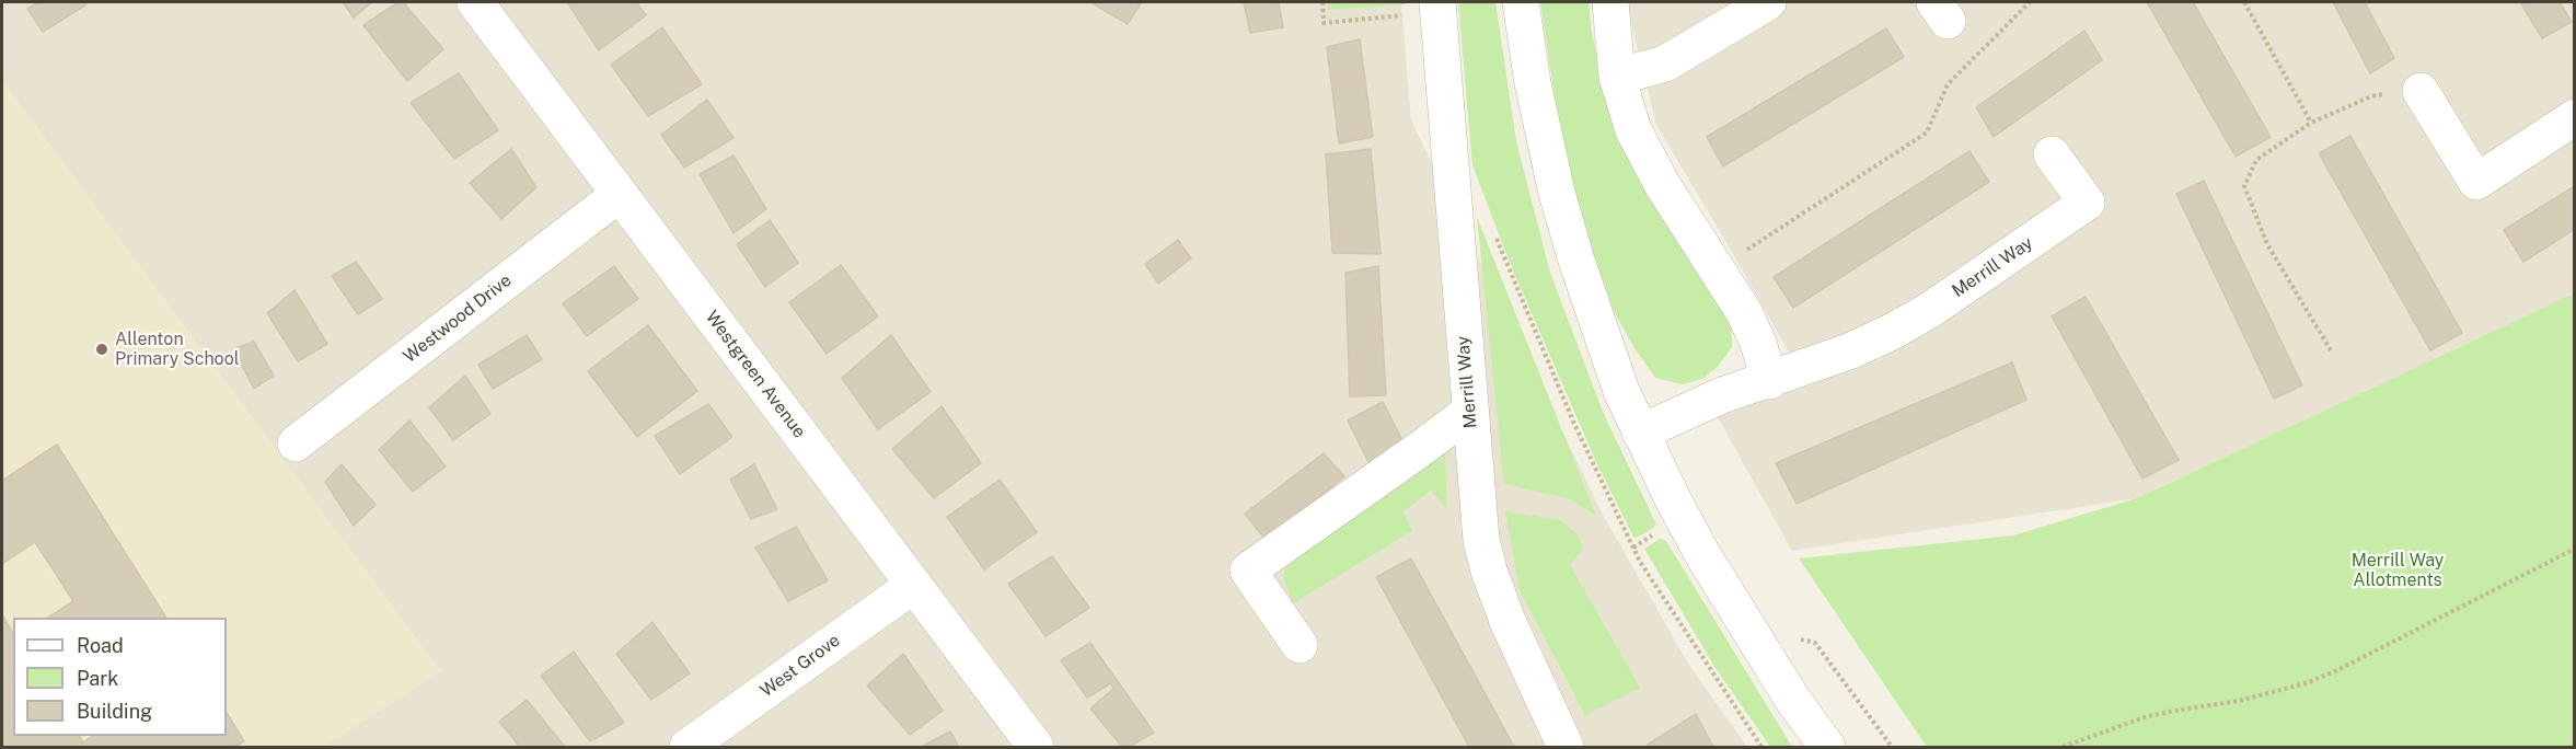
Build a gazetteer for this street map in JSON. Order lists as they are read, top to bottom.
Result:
{
  "streets": {
    "street": [
      "Merrill Way",
      "Westwood Drive",
      "Westgreen Avenue",
      "West Grove"
    ]
  },
  "crossings": [
    ["Westwood Drive", "Westgreen Avenue"],
    ["Westgreen Avenue", "West Grove"]
  ],
  "parks": ["Merrill Way Allotments"],
  "places": ["Allenton Primary School"],
  "legend": ["Road", "Park", "Building"]
}
